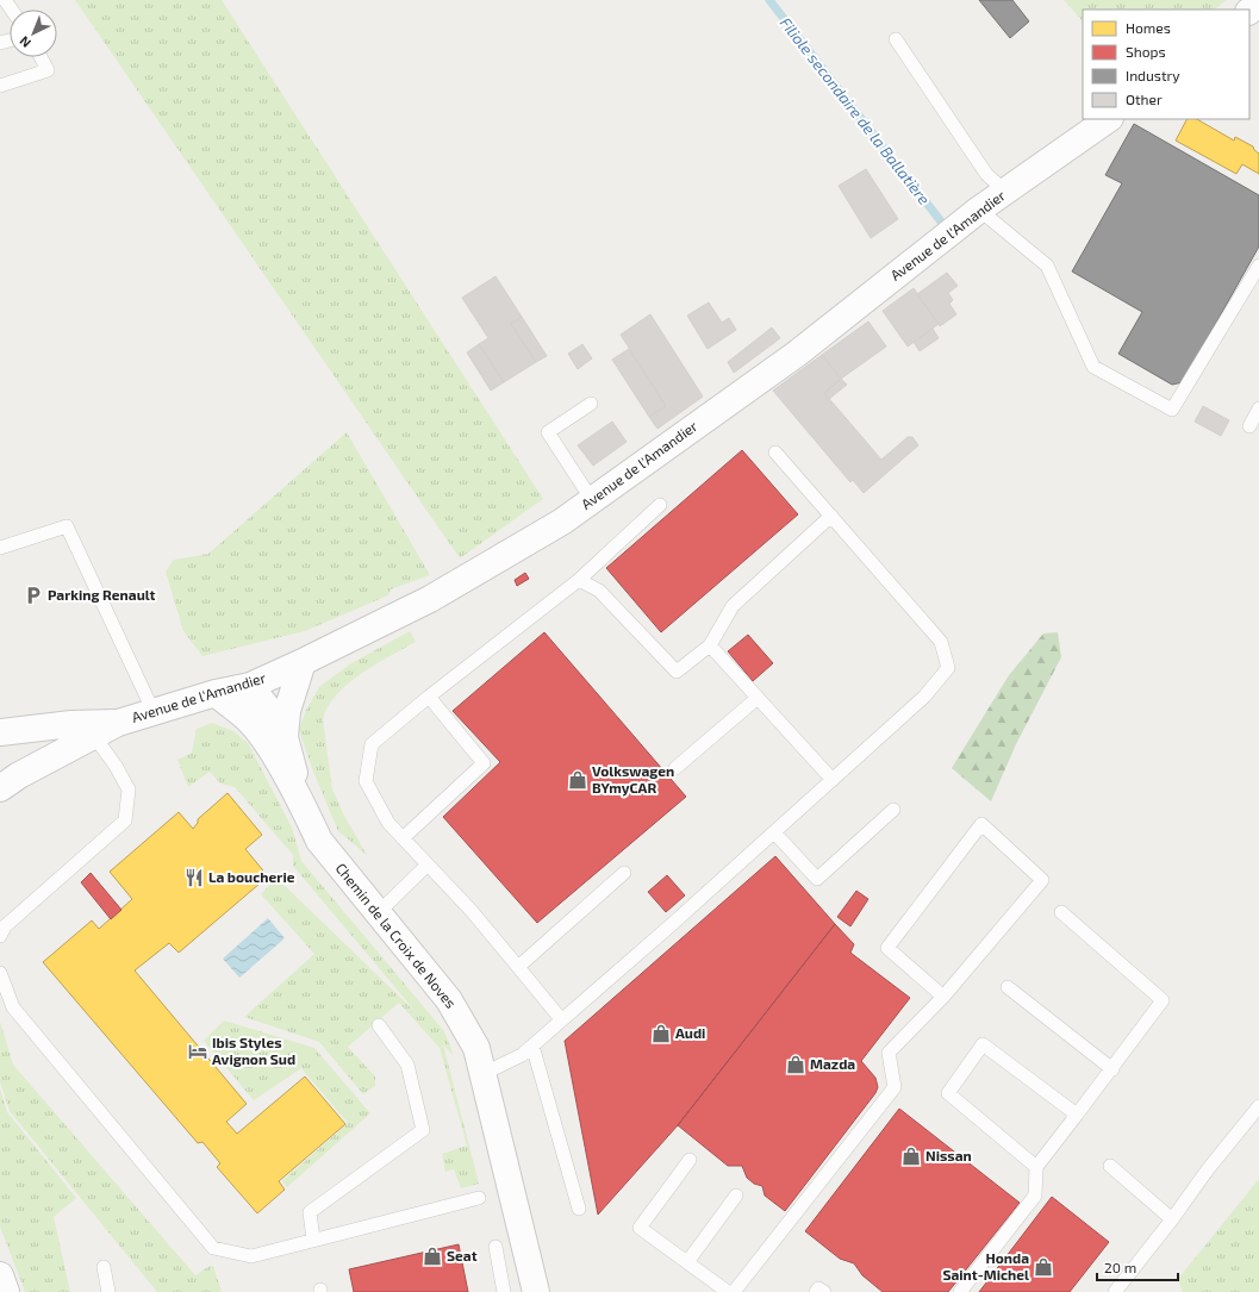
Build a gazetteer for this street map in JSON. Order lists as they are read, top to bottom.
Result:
{
  "streets": {
    "street": ["Avenue de l'Amandier", "Chemin de la Croix de Noves"]
  },
  "crossings": [
    ["Avenue de l'Amandier", "Chemin de la Croix de Noves"]
  ],
  "water": ["Filiole secondaire de la Ballatière"],
  "places": {
    "parking": ["Parking Renault"],
    "shop": [
      "Volkswagen BYmyCAR",
      "Audi",
      "Mazda",
      "Nissan",
      "Seat",
      "Honda Saint-Michel"
    ],
    "restaurant": ["La boucherie"],
    "hotel": ["Ibis Styles Avignon Sud"]
  },
  "legend": [
    "Homes",
    "Shops",
    "Industry",
    "Other"
  ],
  "scale_bar": "20 m",
  "north": "bottom left"
}
